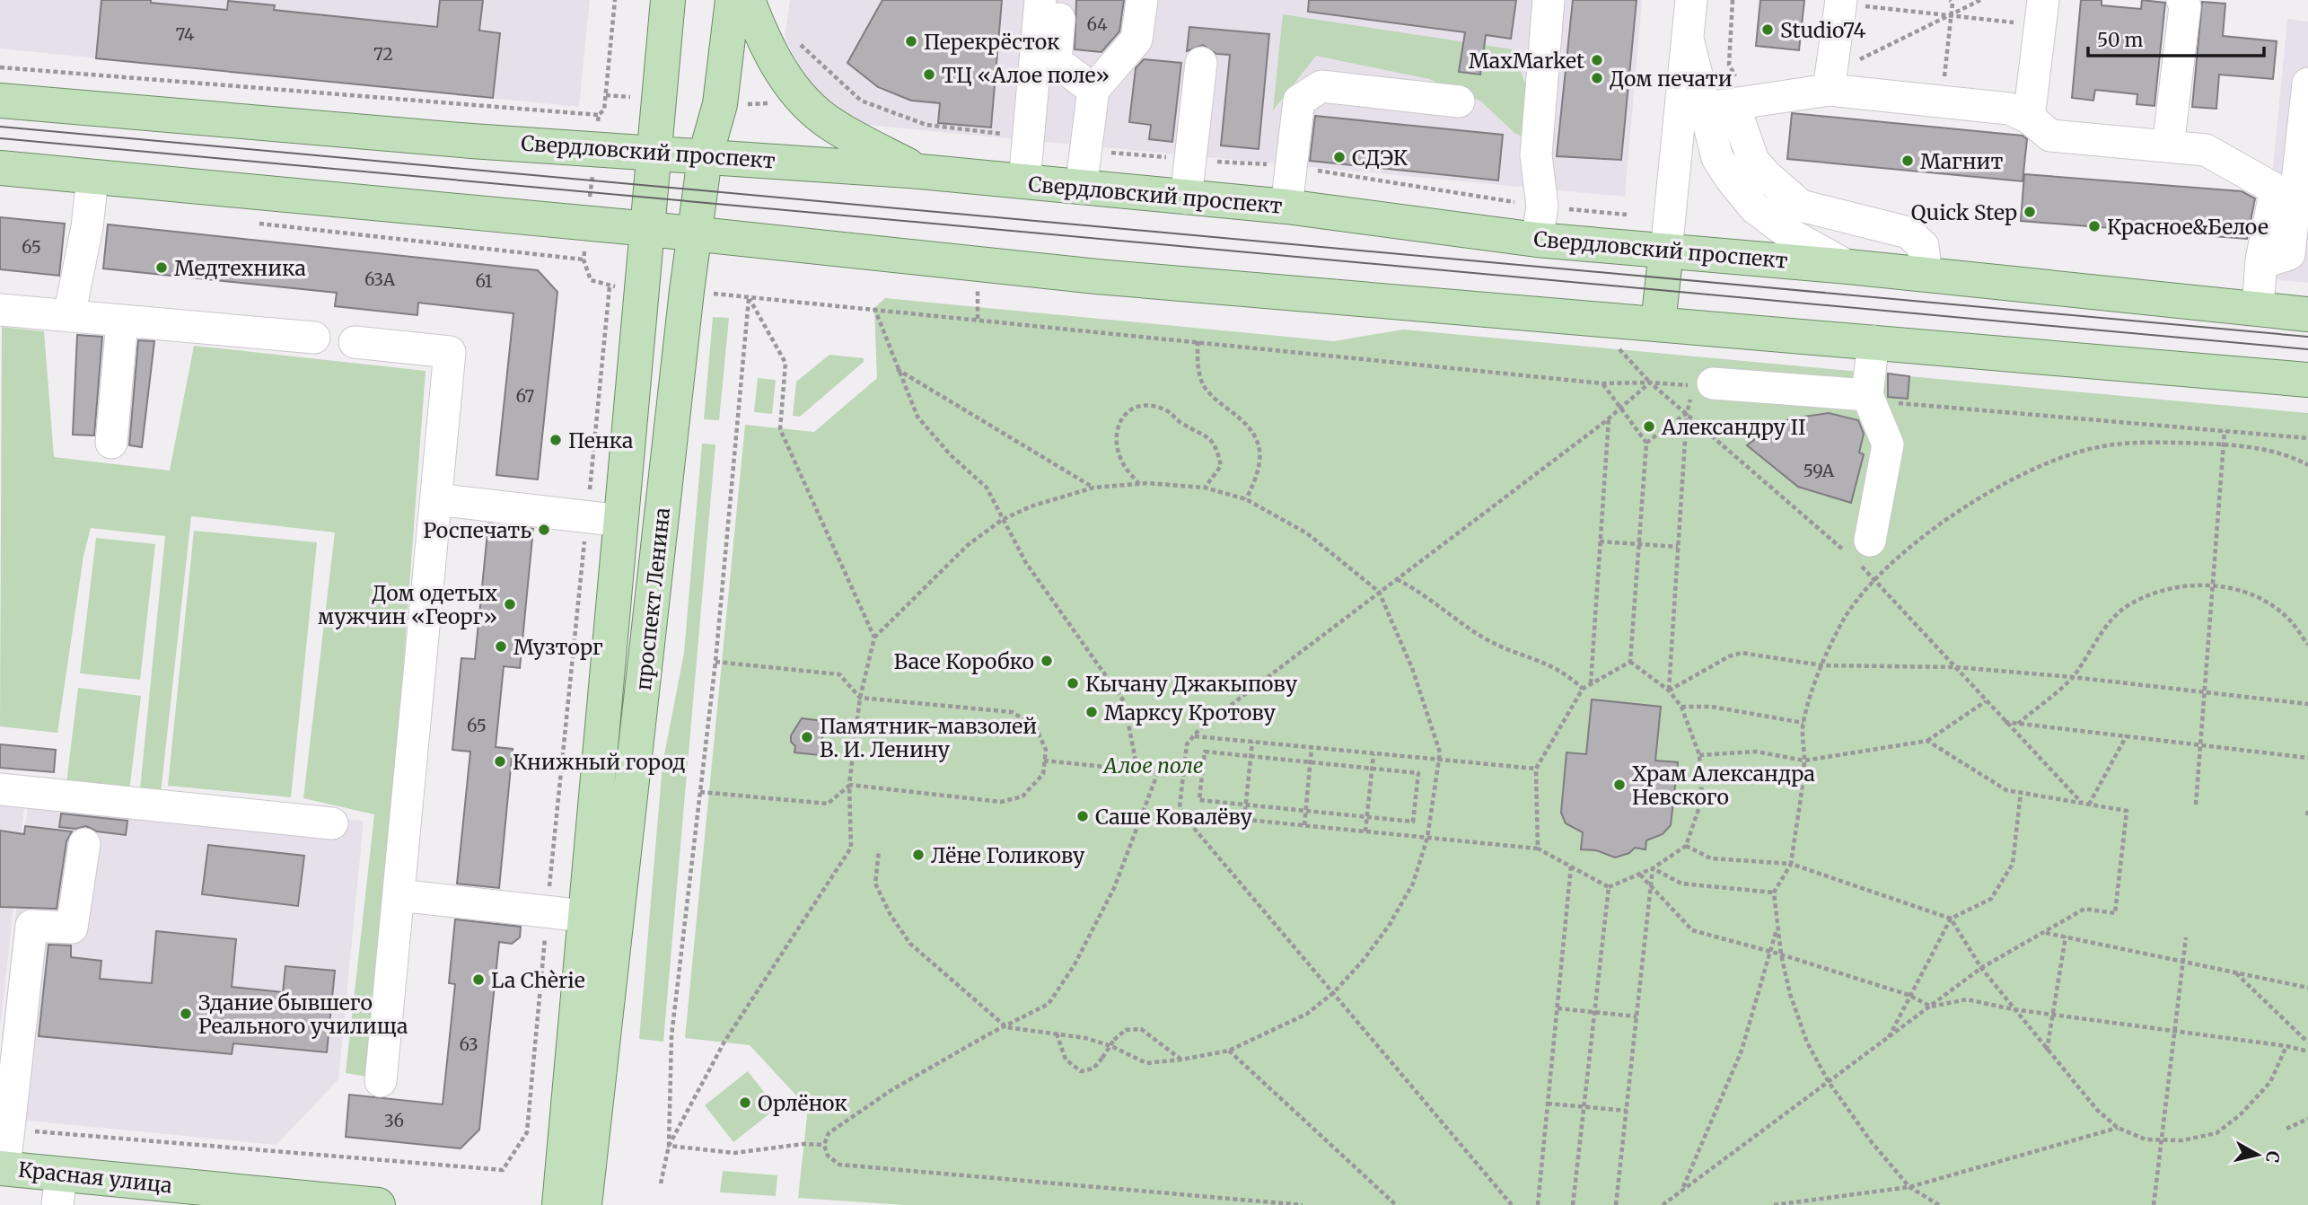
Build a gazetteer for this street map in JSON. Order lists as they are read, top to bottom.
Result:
{
  "streets": {
    "main road": ["Свердловский проспект", "проспект Ленина", "Красная улица"]
  },
  "crossings": [
    ["Свердловский проспект", "проспект Ленина"]
  ],
  "parks": ["Алое поле"],
  "places": [
    "Studio74",
    "Перекрёсток",
    "MaxMarket",
    "ТЦ «Алое поле»",
    "Дом печати",
    "СДЭК",
    "Магнит",
    "Quick Step",
    "Красное&Белое",
    "Медтехника",
    "Александру II",
    "Пенка",
    "Роспечать",
    "Дом одетых мужчин «Георг»",
    "Музторг",
    "Васе Коробко",
    "Кычану Джакыпову",
    "Марксу Кротову",
    "Памятник-мавзолей В. И. Ленину",
    "Книжный город",
    "Храм Александра Невского",
    "Саше Ковалёву",
    "Лёне Голикову",
    "La Chèrie",
    "Здание бывшего Реального училища",
    "Орлёнок"
  ],
  "house_numbers": [
    "64",
    "74",
    "72",
    "65",
    "63А",
    "61",
    "67",
    "59А",
    "65",
    "63",
    "36"
  ],
  "scale_bar": "50 m",
  "north": "right"
}
